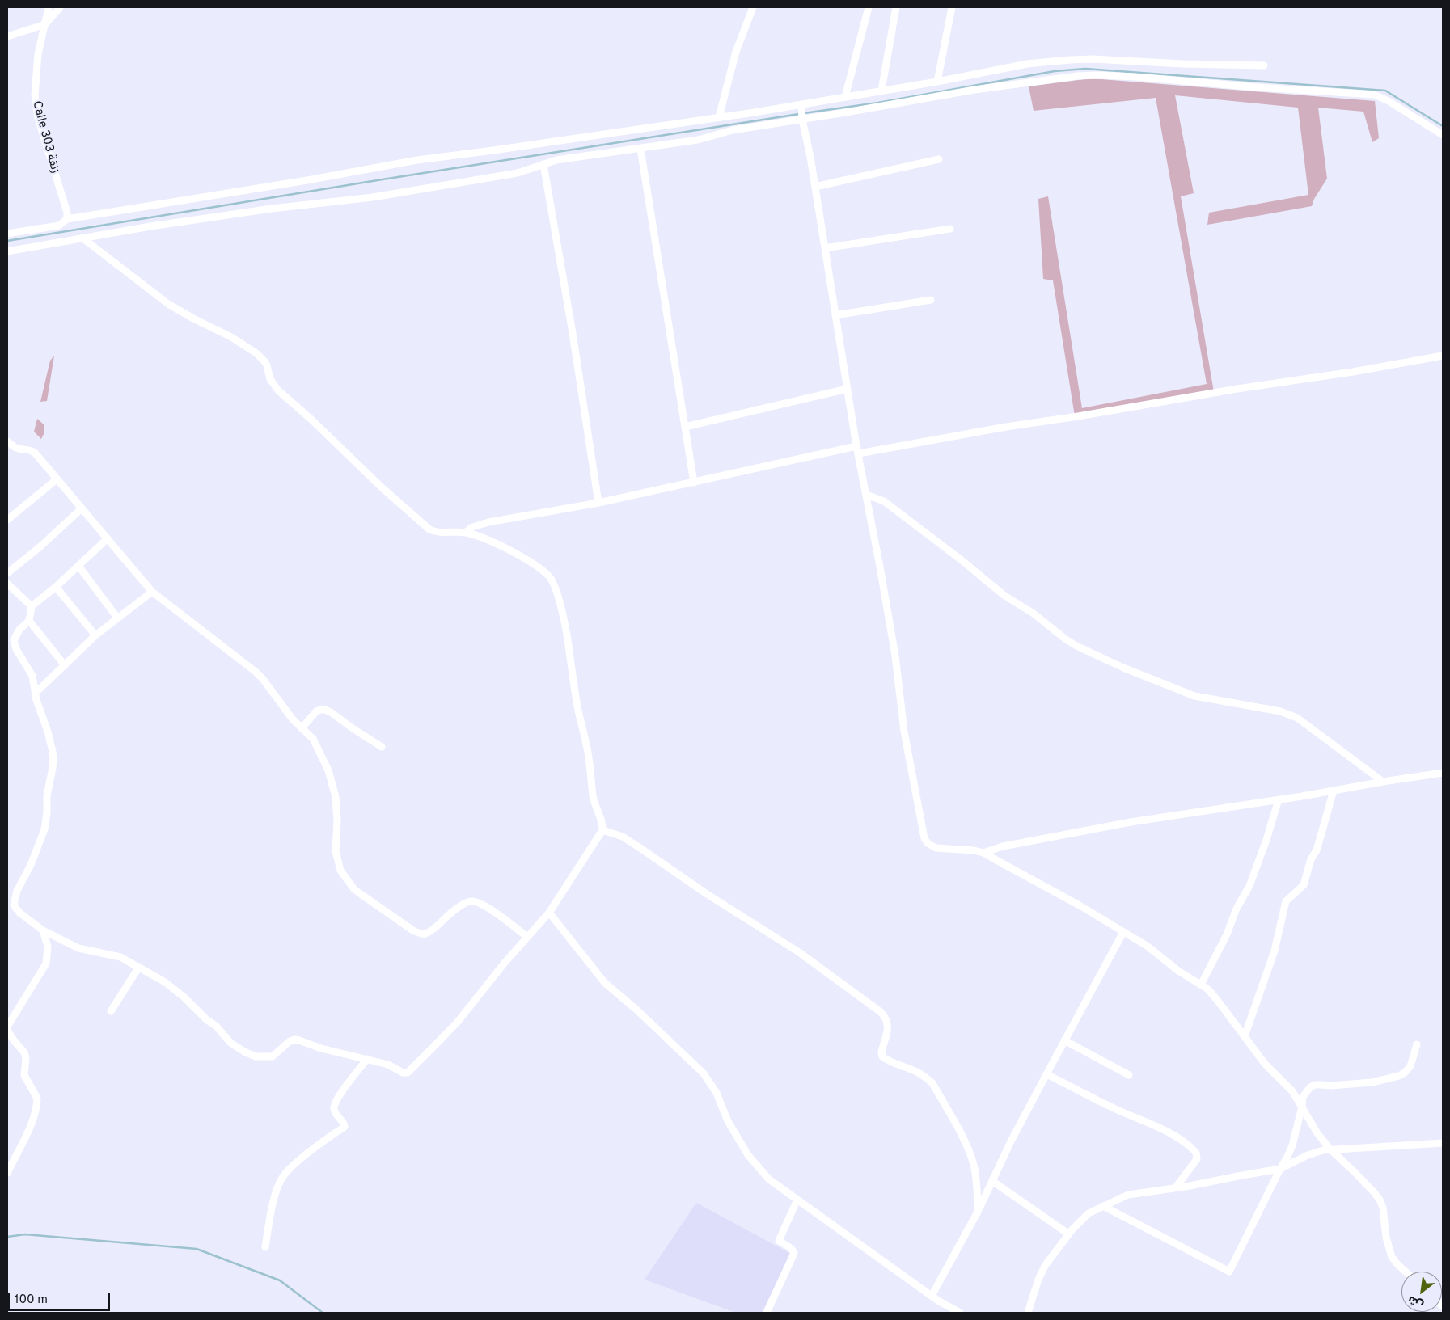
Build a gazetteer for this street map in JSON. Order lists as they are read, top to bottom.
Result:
{
  "streets": {
    "street": ["Calle 303 زنقة"]
  },
  "scale_bar": "100 m",
  "north": "bottom left"
}
